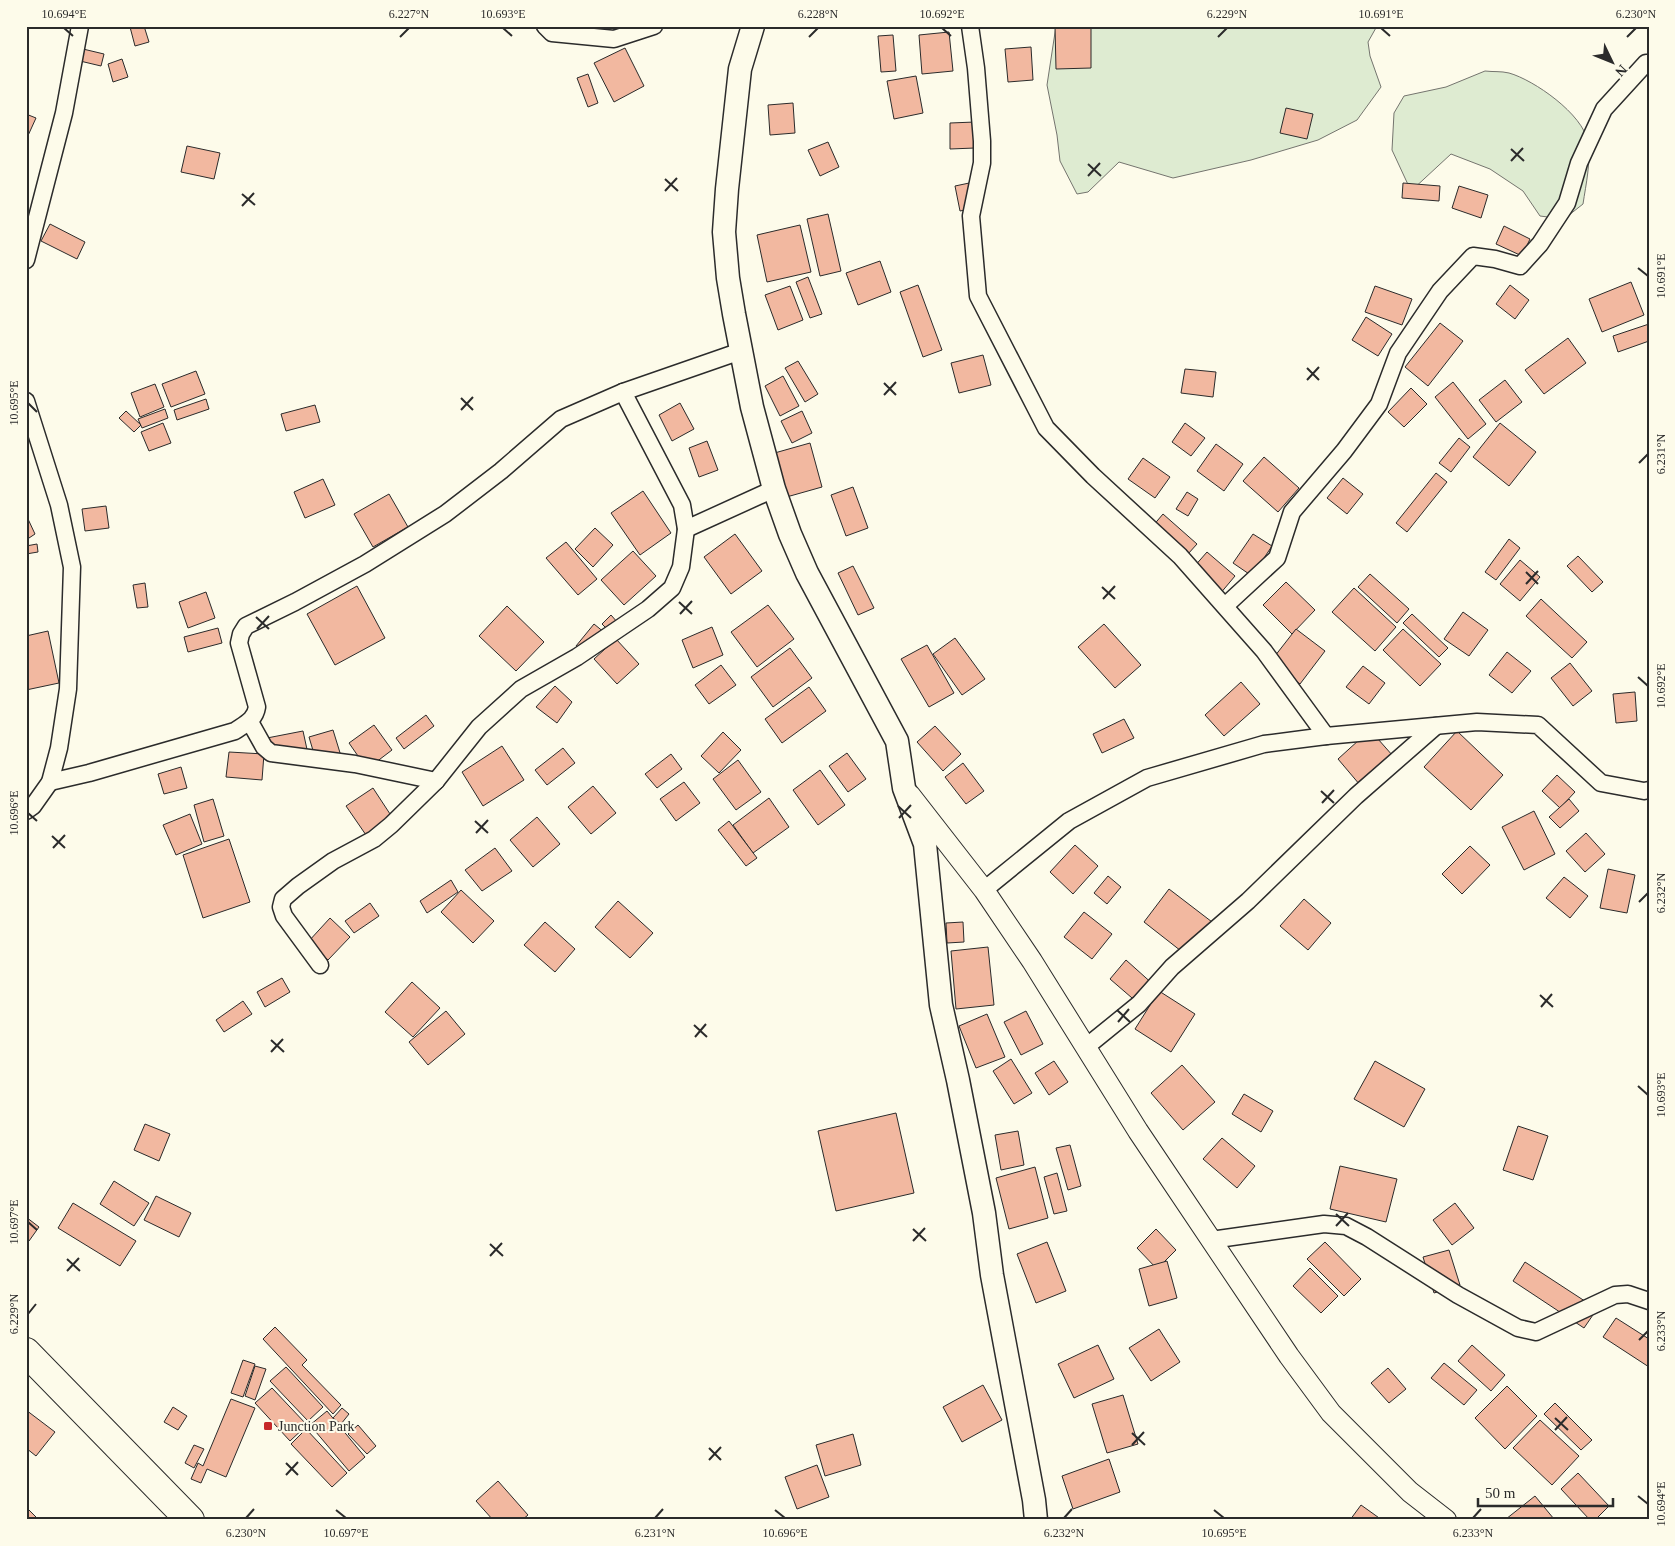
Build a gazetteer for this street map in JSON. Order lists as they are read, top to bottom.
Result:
{
  "places": {
    "transit": ["Junction Park"]
  },
  "scale_bar": "50 m",
  "north": "bottom right",
  "coordinates": [
    "10.694°E",
    "6.227°N",
    "10.693°E",
    "6.228°N",
    "10.692°E",
    "6.229°N",
    "10.691°E",
    "6.230°N",
    "10.695°E",
    "6.231°N",
    "10.696°E",
    "6.232°N",
    "10.697°E",
    "6.233°N"
  ]
}
